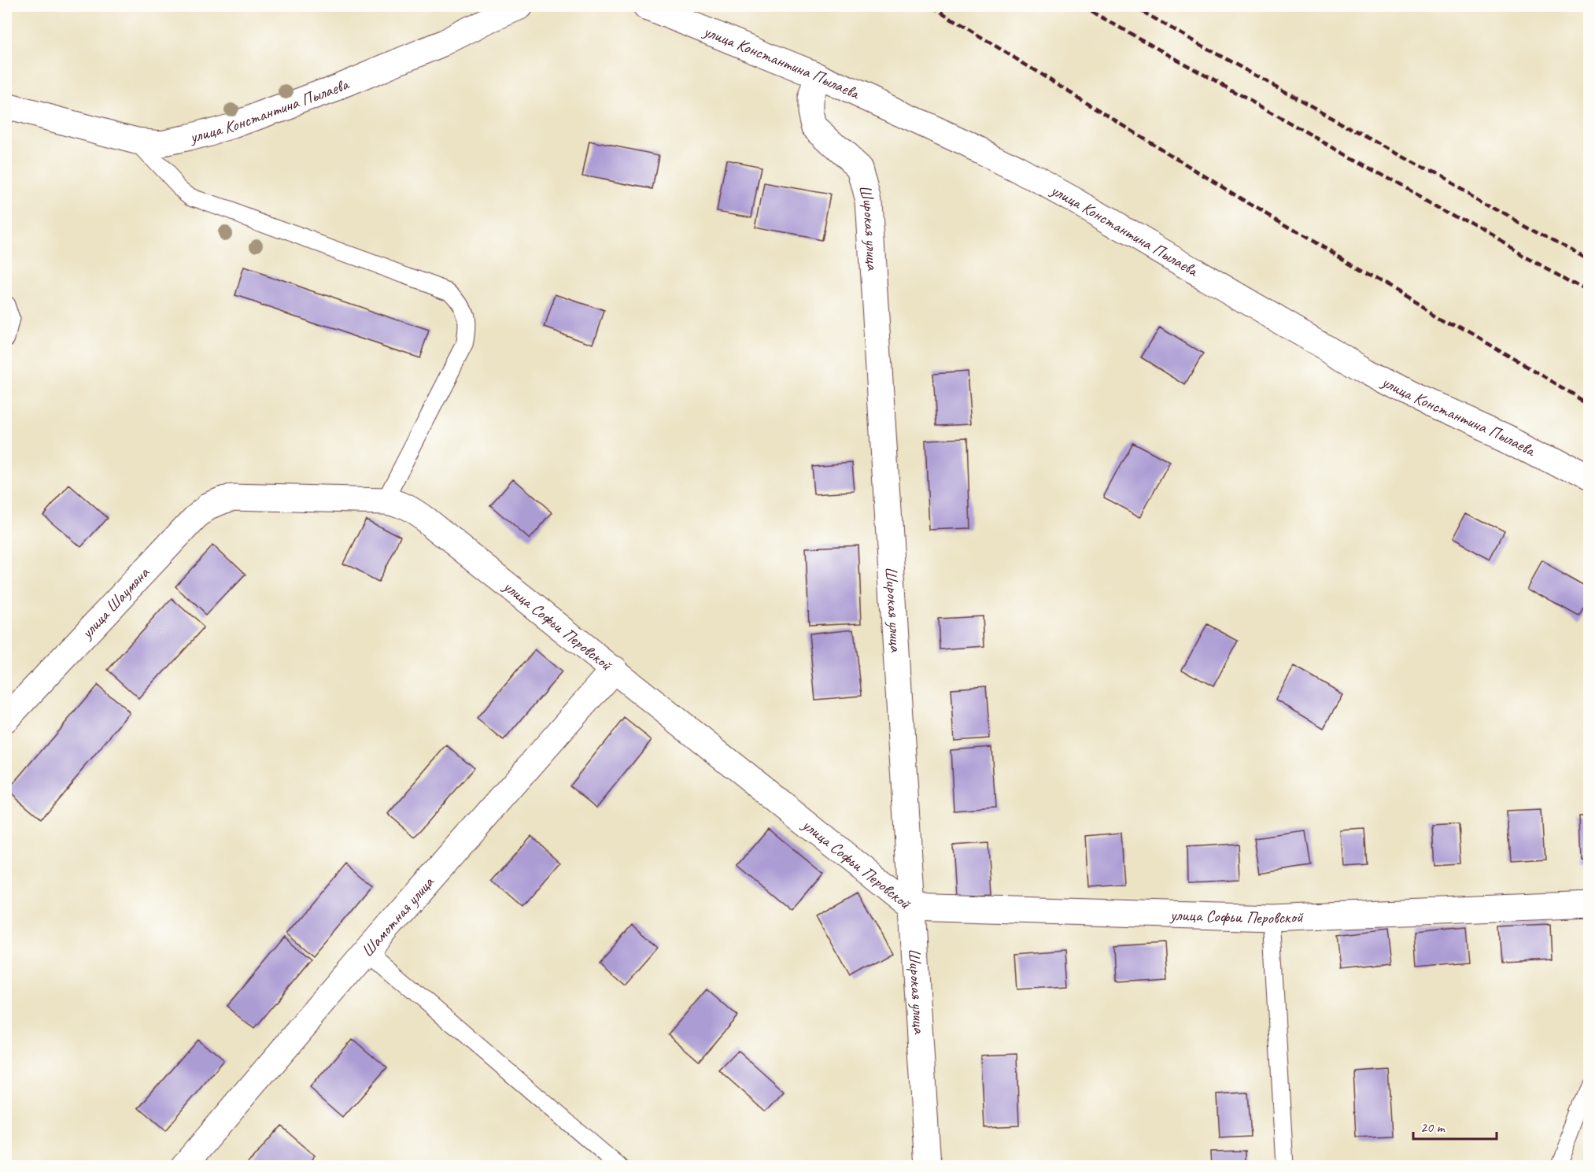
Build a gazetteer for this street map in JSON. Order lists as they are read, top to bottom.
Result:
{
  "streets": {
    "street": [
      "улица Константина Пылаева",
      "Широкая улица",
      "улица Шаумяна",
      "улица Софьи Перовской",
      "Шамотная улица"
    ]
  },
  "crossings": [
    ["улица Константина Пылаева", "Широкая улица"],
    ["Широкая улица", "улица Софьи Перовской"],
    ["улица Шаумяна", "улица Софьи Перовской"],
    ["улица Софьи Перовской", "Шамотная улица"]
  ],
  "scale_bar": "20 m"
}
